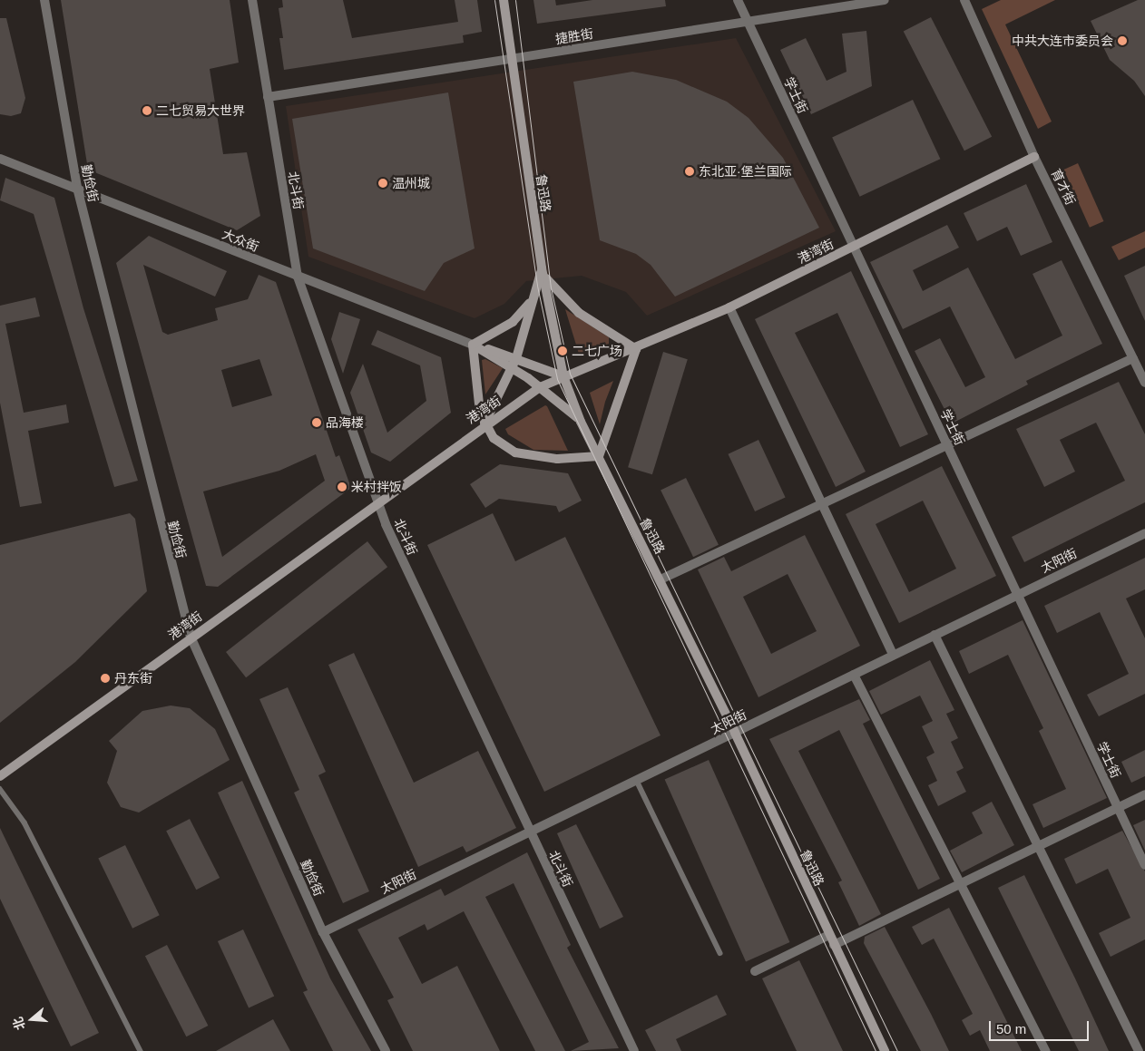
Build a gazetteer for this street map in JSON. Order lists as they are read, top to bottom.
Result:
{
  "streets": {
    "main road": ["鲁迅路", "港湾街"],
    "street": [
      "捷胜街",
      "学士街",
      "勤俭街",
      "育才街",
      "北斗街",
      "大众街",
      "太阳街"
    ]
  },
  "crossings": [
    ["捷胜街", "学士街"],
    ["捷胜街", "北斗街"],
    ["捷胜街", "鲁迅路"],
    ["学士街", "港湾街"],
    ["学士街", "太阳街"],
    ["勤俭街", "大众街"],
    ["勤俭街", "港湾街"],
    ["勤俭街", "太阳街"],
    ["育才街", "港湾街"],
    ["北斗街", "大众街"],
    ["北斗街", "港湾街"],
    ["北斗街", "太阳街"],
    ["鲁迅路", "港湾街"],
    ["鲁迅路", "太阳街"]
  ],
  "places": [
    "中共大连市委员会",
    "二七贸易大世界",
    "东北亚·堡兰国际",
    "温州城",
    "二七广场",
    "品海楼",
    "米村拌饭",
    "丹东街"
  ],
  "scale_bar": "50 m",
  "north": "left"
}
